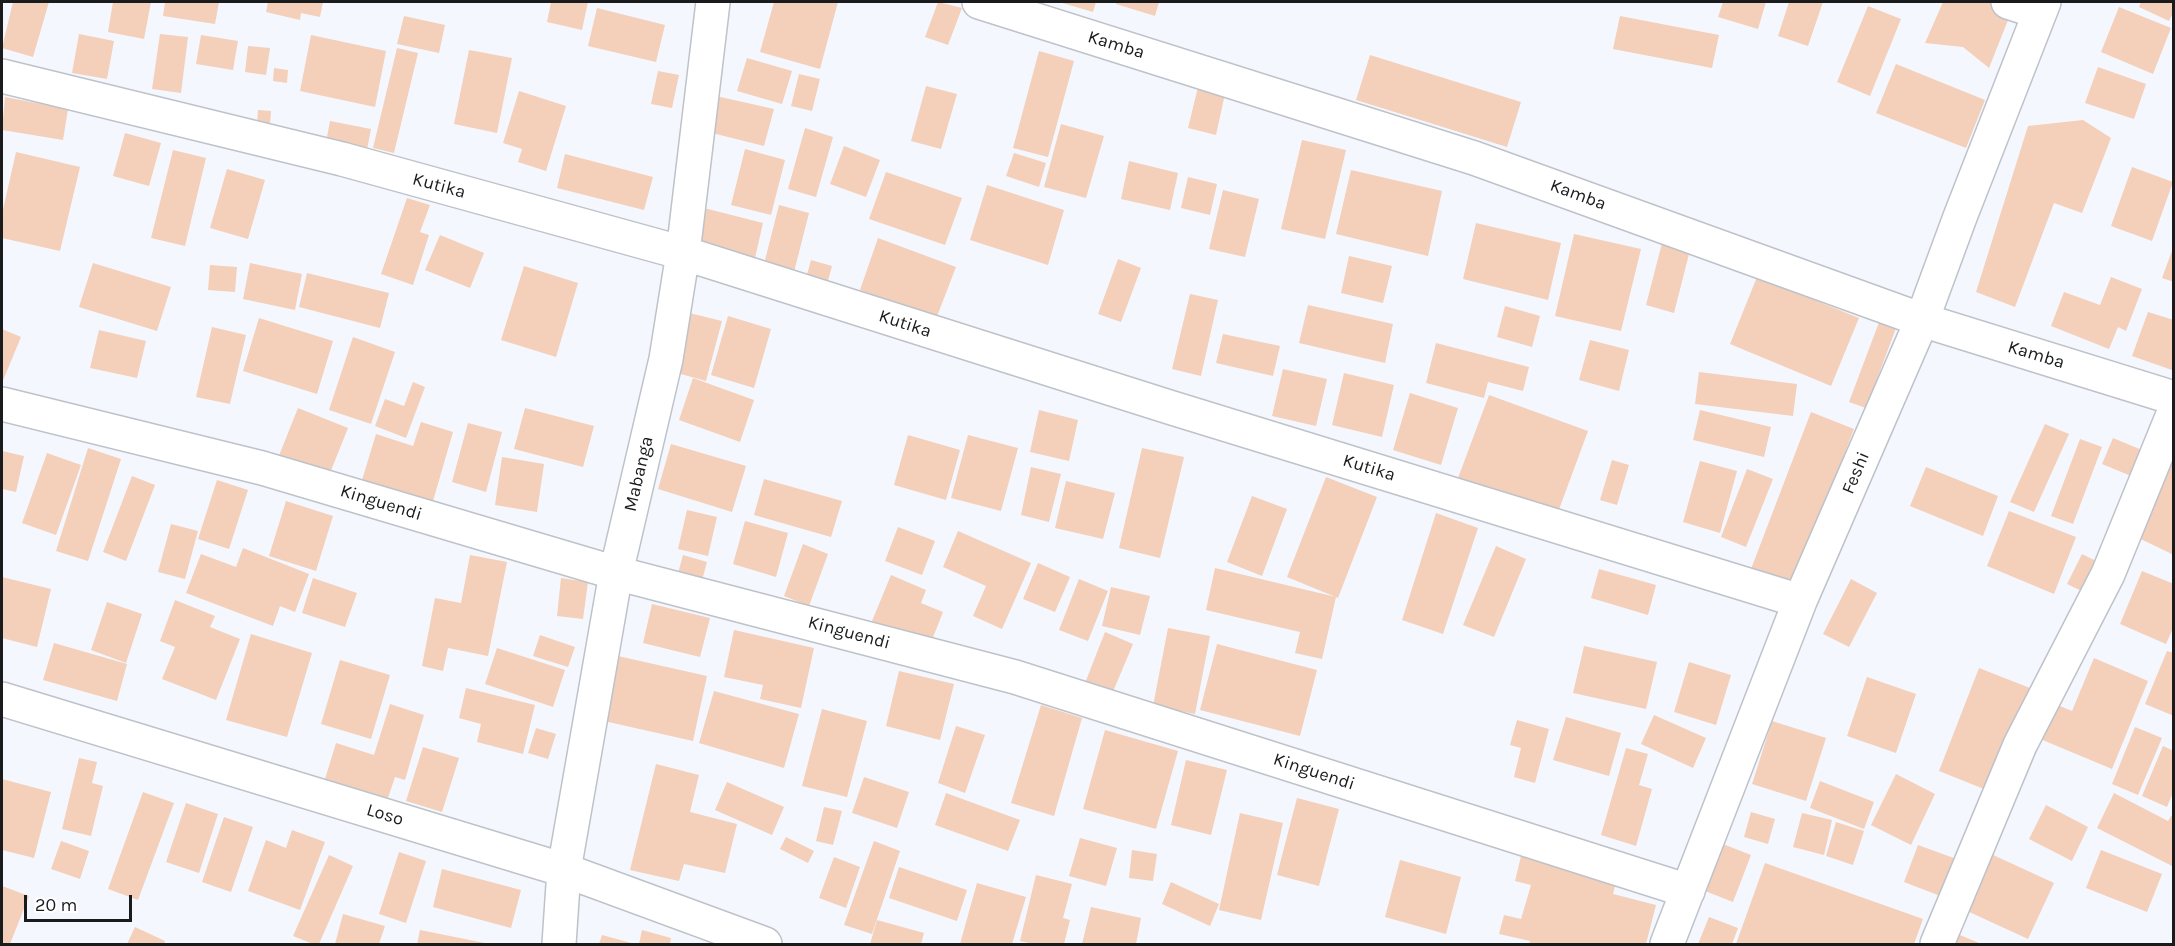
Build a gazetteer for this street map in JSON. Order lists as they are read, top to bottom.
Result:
{
  "streets": {
    "street": [
      "Kamba",
      "Kutika",
      "Feshi",
      "Mabanga",
      "Kinguendi",
      "Loso"
    ]
  },
  "crossings": [
    ["Kamba", "Feshi"],
    ["Kutika", "Feshi"],
    ["Kutika", "Mabanga"],
    ["Feshi", "Kinguendi"],
    ["Mabanga", "Kinguendi"],
    ["Mabanga", "Loso"]
  ],
  "scale_bar": "20 m"
}
